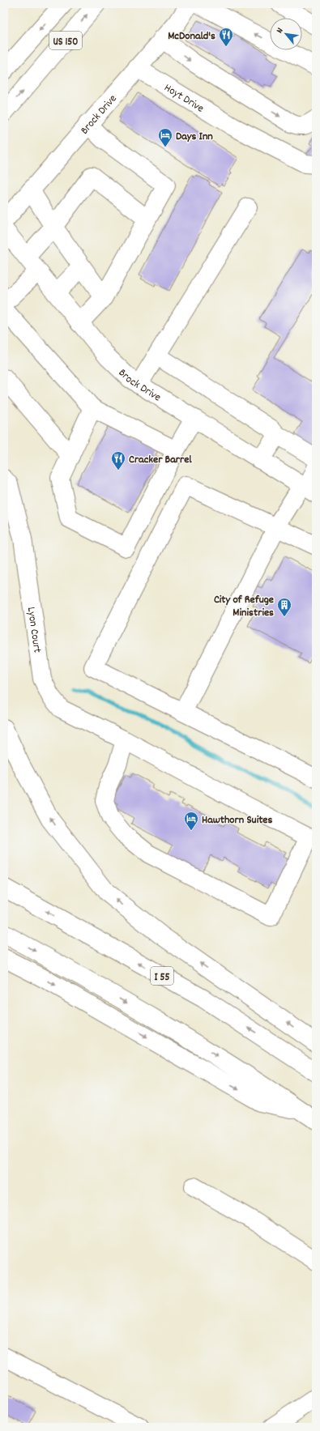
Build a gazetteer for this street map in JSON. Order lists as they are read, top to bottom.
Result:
{
  "streets": {
    "main road": [
      "US 150",
      "Hoyt Drive",
      "Brock Drive",
      "Lyon Court",
      "I 55"
    ]
  },
  "crossings": [
    ["Hoyt Drive", "Brock Drive"]
  ],
  "places": {
    "restaurant": ["McDonald's", "Cracker Barrel"],
    "hotel": ["Days Inn", "Hawthorn Suites"],
    "building": ["City of Refuge Ministries"]
  },
  "north": "top left"
}
